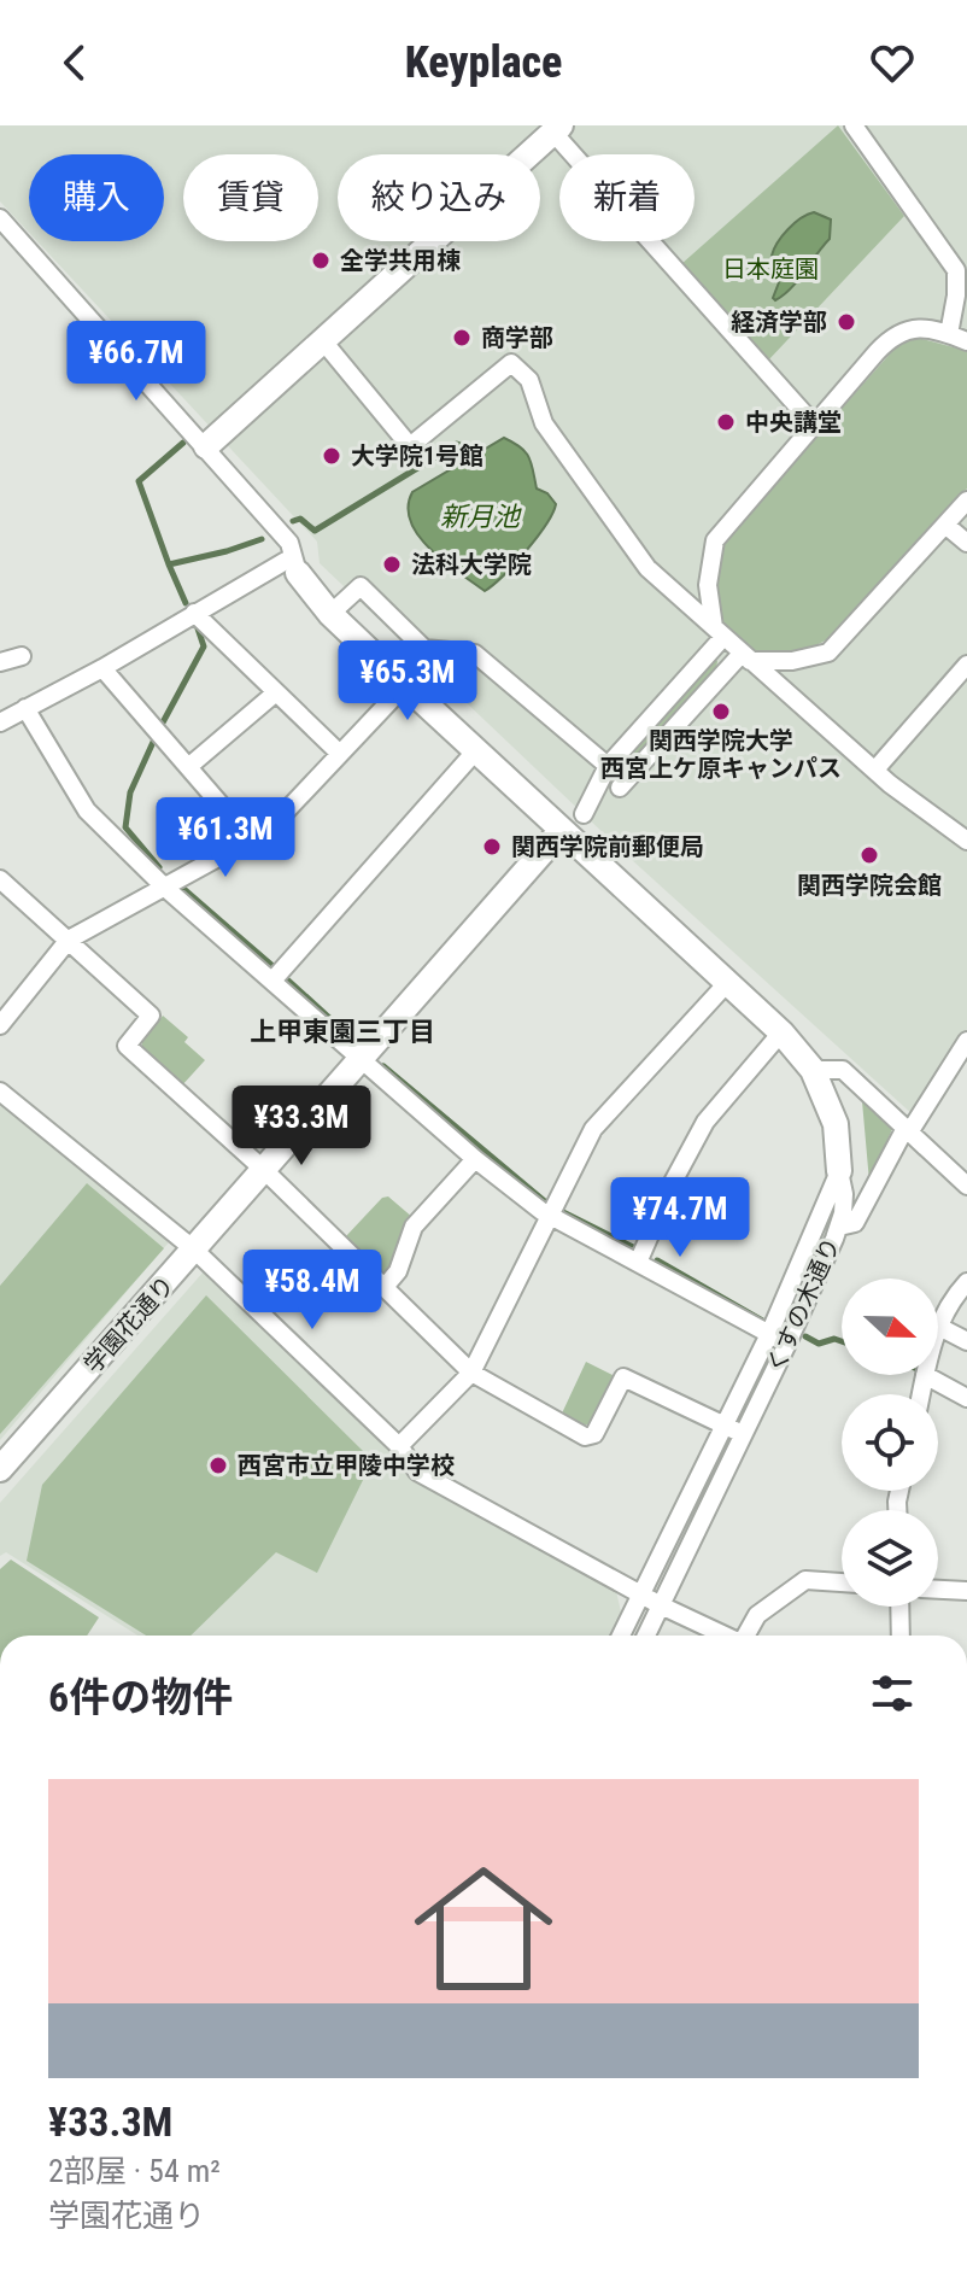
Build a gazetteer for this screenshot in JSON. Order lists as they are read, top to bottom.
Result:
{
  "streets": {
    "street": ["くすの木通り", "学園花通り"]
  },
  "districts": ["上甲東園三丁目"],
  "water": ["新月池"],
  "parks": ["日本庭園"],
  "places": [
    "全学共用棟",
    "経済学部",
    "商学部",
    "中央講堂",
    "大学院1号館",
    "法科大学院",
    "関西学院大学 西宮上ケ原キャンパス",
    "関西学院前郵便局",
    "関西学院会館",
    "西宮市立甲陵中学校"
  ],
  "north": "right",
  "page": {
    "header": "Keyplace",
    "chip": [
      "購入",
      "賃貸",
      "絞り込み",
      "新着"
    ],
    "price": [
      "¥66.7M",
      "¥65.3M",
      "¥61.3M",
      "¥33.3M",
      "¥74.7M",
      "¥58.4M"
    ],
    "heading": "6件の物件",
    "list": [
      {
        "name": "¥33.3M",
        "note": "2部屋 · 54 m² · 学園花通り"
      }
    ]
  }
}
